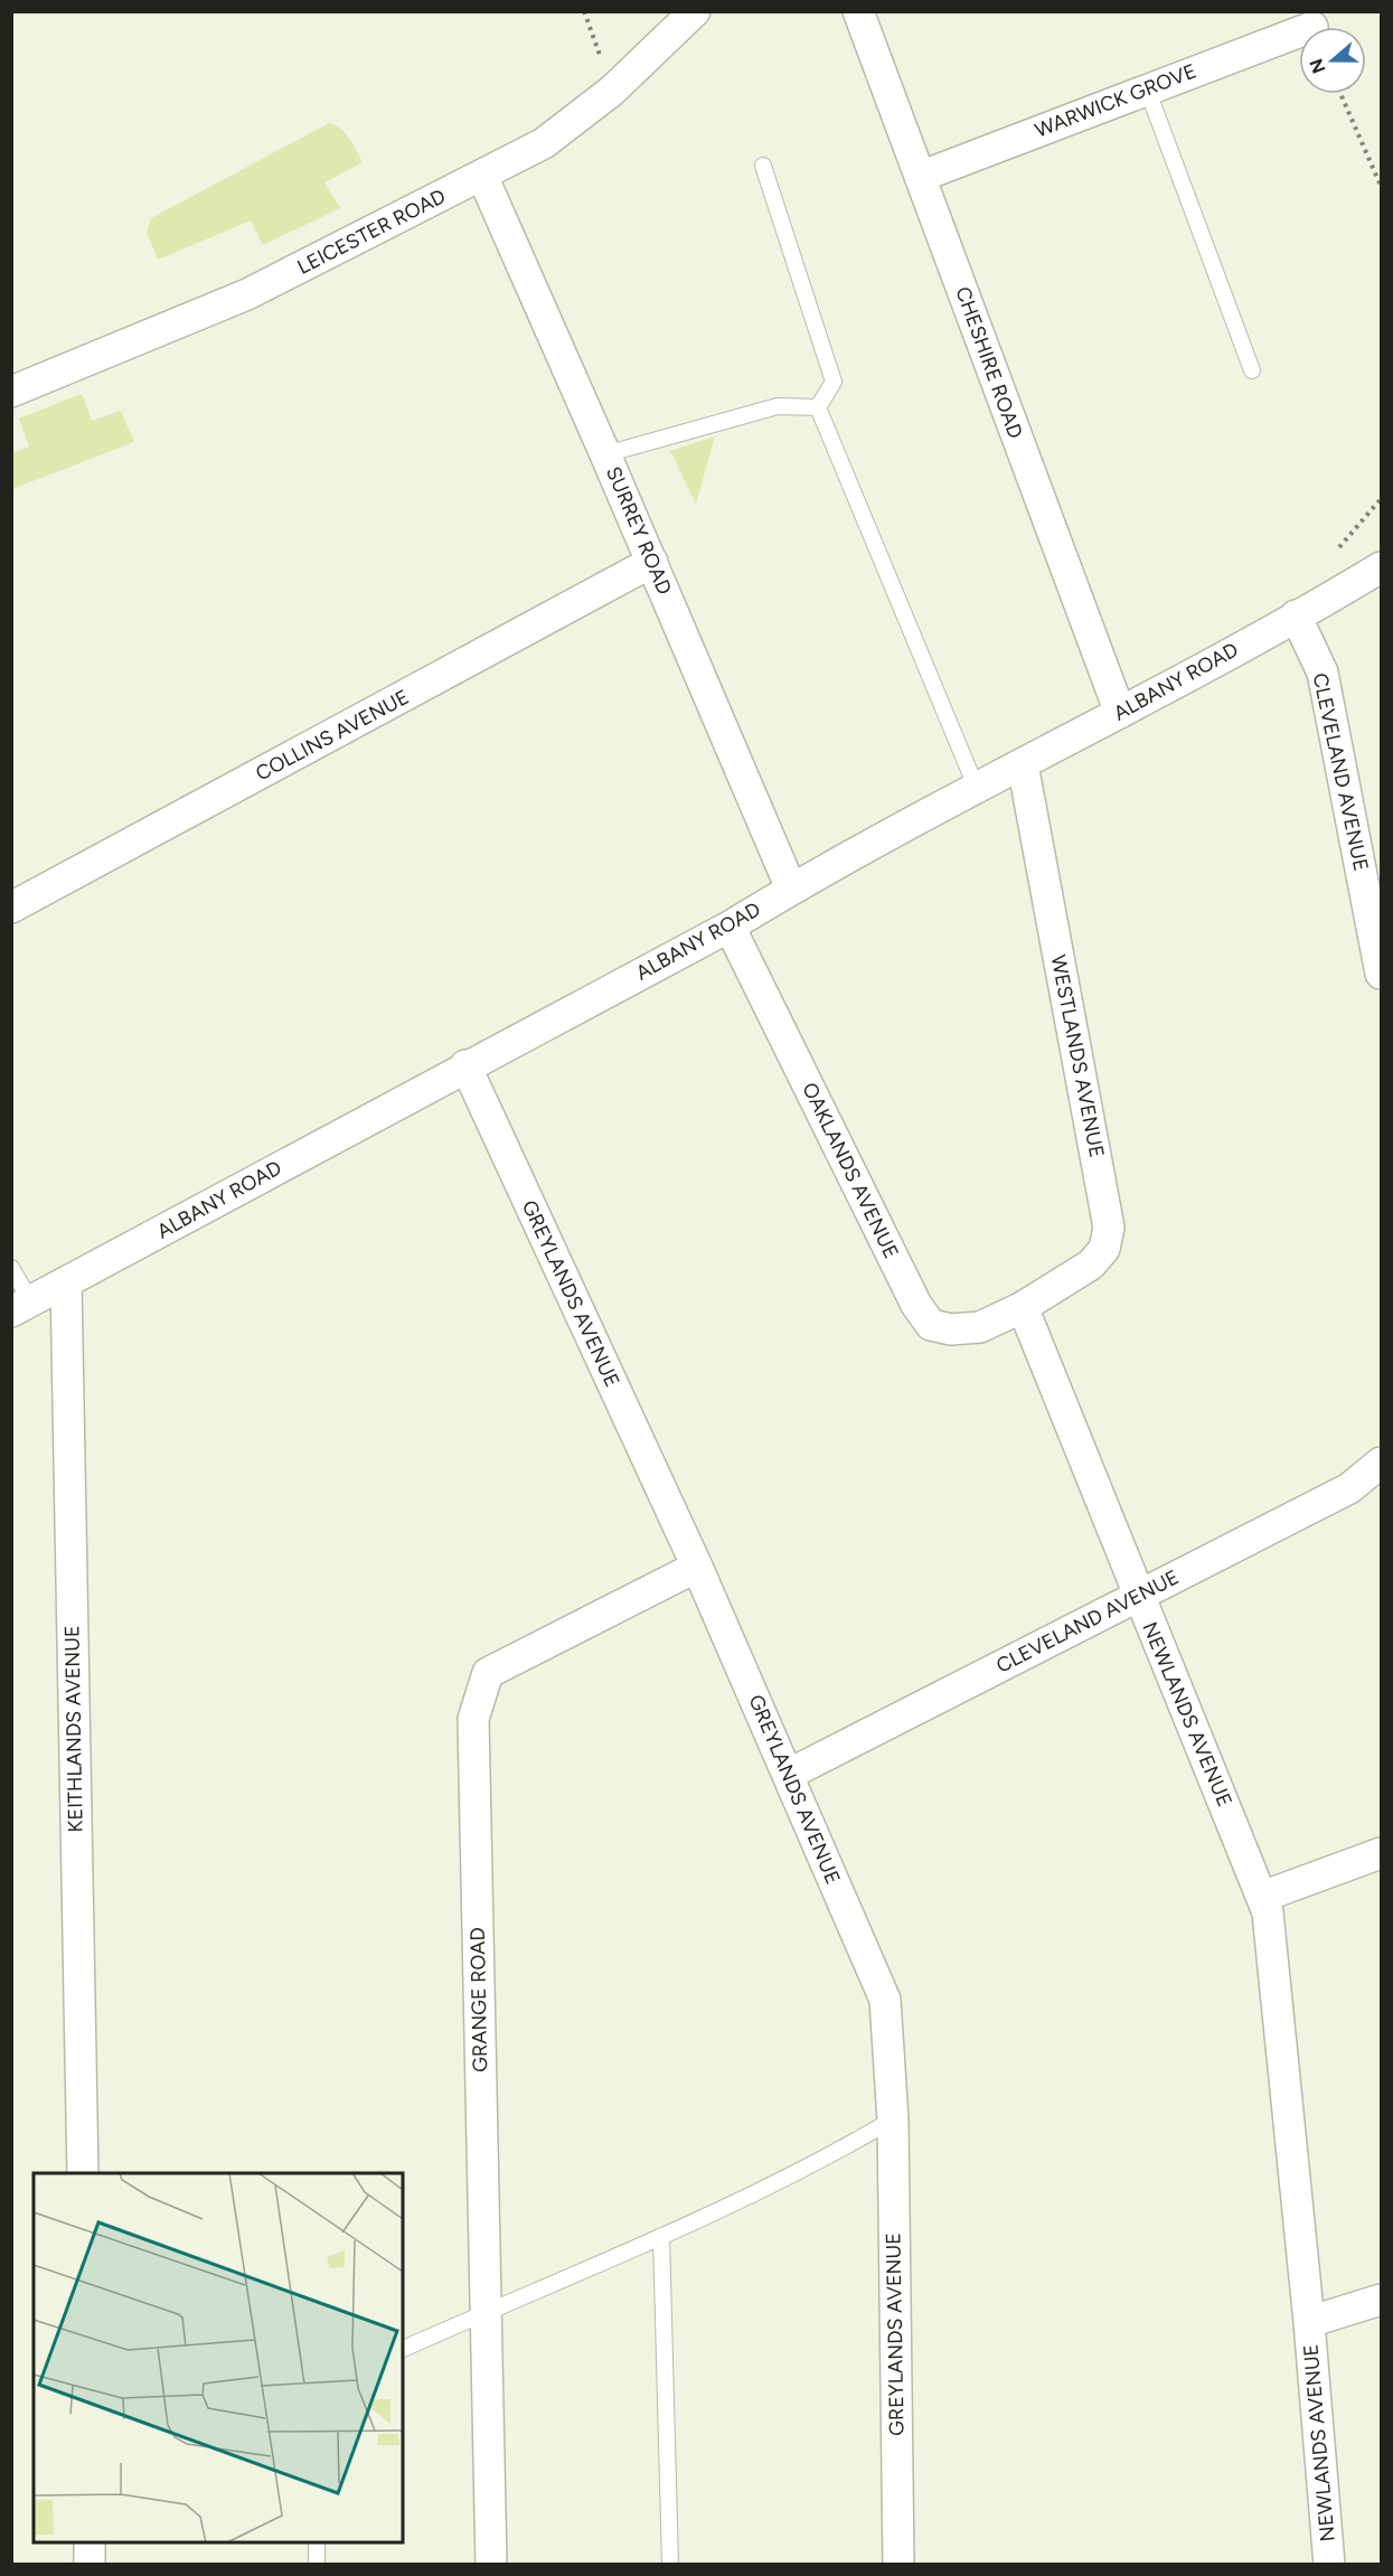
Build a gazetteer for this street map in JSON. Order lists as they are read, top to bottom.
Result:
{
  "streets": {
    "street": [
      "WARWICK GROVE",
      "LEICESTER ROAD",
      "CHESHIRE ROAD",
      "SURREY ROAD",
      "ALBANY ROAD",
      "COLLINS AVENUE",
      "CLEVELAND AVENUE",
      "WESTLANDS AVENUE",
      "OAKLANDS AVENUE",
      "GREYLANDS AVENUE",
      "NEWLANDS AVENUE",
      "KEITHLANDS AVENUE",
      "GRANGE ROAD"
    ]
  },
  "crossings": [
    ["WARWICK GROVE", "CHESHIRE ROAD"],
    ["LEICESTER ROAD", "SURREY ROAD"],
    ["CHESHIRE ROAD", "ALBANY ROAD"],
    ["SURREY ROAD", "ALBANY ROAD"],
    ["SURREY ROAD", "COLLINS AVENUE"],
    ["ALBANY ROAD", "CLEVELAND AVENUE"],
    ["ALBANY ROAD", "WESTLANDS AVENUE"],
    ["ALBANY ROAD", "OAKLANDS AVENUE"],
    ["ALBANY ROAD", "GREYLANDS AVENUE"],
    ["ALBANY ROAD", "KEITHLANDS AVENUE"],
    ["CLEVELAND AVENUE", "GREYLANDS AVENUE"],
    ["CLEVELAND AVENUE", "NEWLANDS AVENUE"],
    ["WESTLANDS AVENUE", "OAKLANDS AVENUE"],
    ["WESTLANDS AVENUE", "NEWLANDS AVENUE"],
    ["OAKLANDS AVENUE", "NEWLANDS AVENUE"],
    ["GREYLANDS AVENUE", "GRANGE ROAD"]
  ],
  "north": "left"
}
